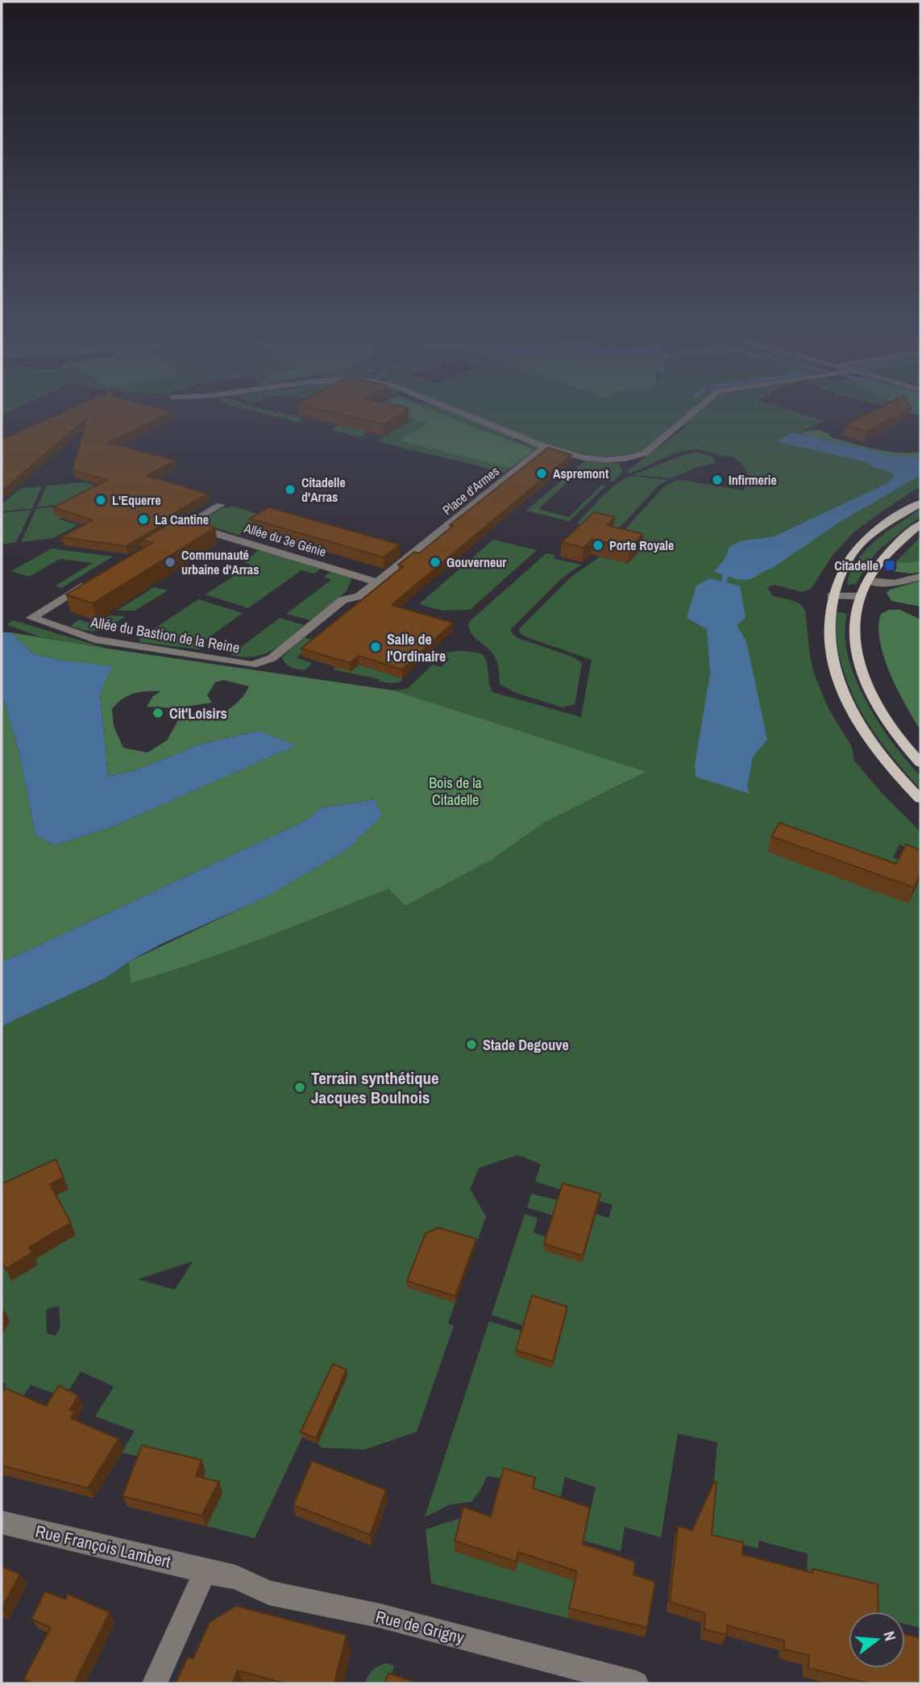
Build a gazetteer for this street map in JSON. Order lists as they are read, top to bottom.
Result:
{
  "streets": {
    "street": [
      "Place d'Armes",
      "Allée du 3e Génie",
      "Allée du Bastion de la Reine",
      "Rue François Lambert",
      "Rue de Grigny"
    ]
  },
  "crossings": [
    ["Place d'Armes", "Allée du 3e Génie"],
    ["Place d'Armes", "Allée du Bastion de la Reine"],
    ["Rue François Lambert", "Rue de Grigny"]
  ],
  "parks": ["Bois de la Citadelle"],
  "places": {
    "other": [
      "Aspremont",
      "Infirmerie",
      "Citadelle d'Arras",
      "L'Equerre",
      "La Cantine",
      "Porte Royale",
      "Communauté urbaine d'Arras",
      "Gouverneur",
      "Salle de l'Ordinaire",
      "Cit'Loisirs",
      "Stade Degouve",
      "Terrain synthétique Jacques Boulnois"
    ],
    "transit": ["Citadelle"]
  },
  "north": "right"
}
